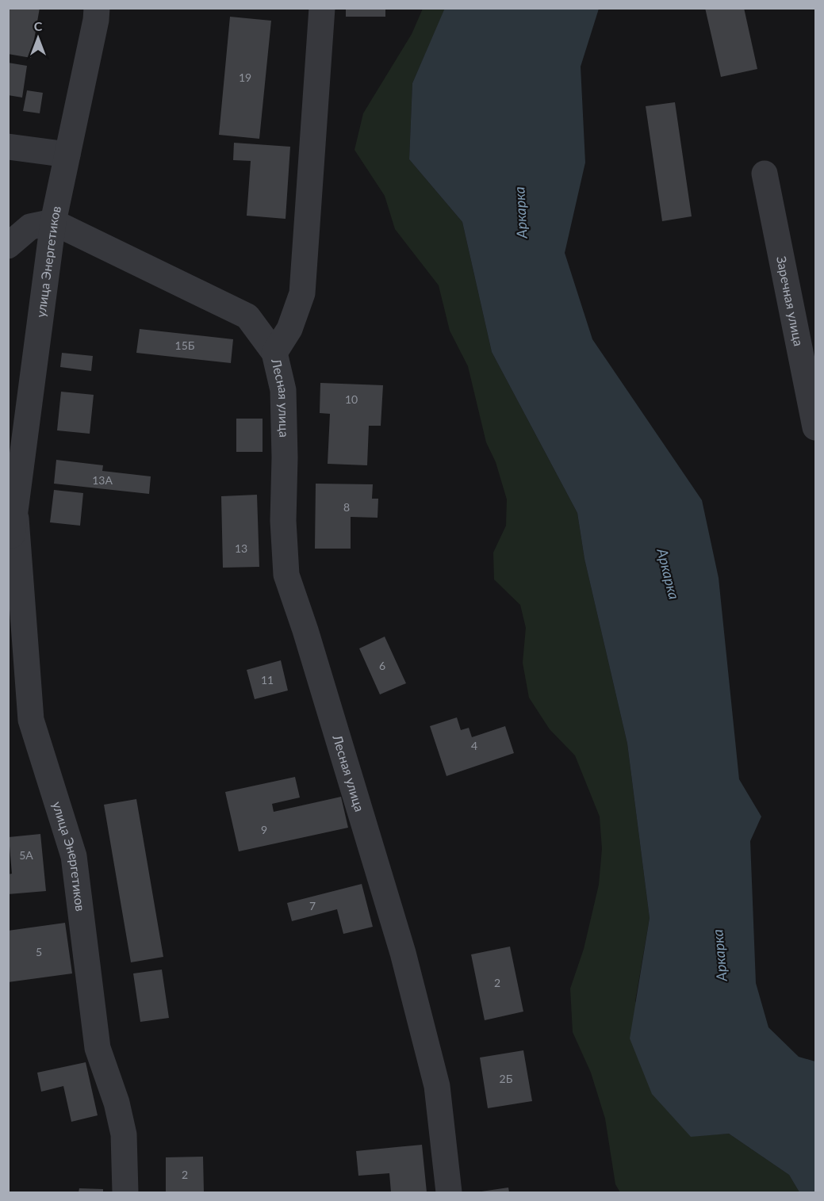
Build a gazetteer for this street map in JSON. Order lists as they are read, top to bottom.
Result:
{
  "streets": {
    "street": ["улица Энергетиков", "Заречная улица", "Лесная улица"]
  },
  "crossings": [
    ["улица Энергетиков", "Лесная улица"]
  ],
  "water": ["Аркарка"],
  "house_numbers": [
    "19",
    "15Б",
    "10",
    "13А",
    "8",
    "13",
    "6",
    "11",
    "4",
    "9",
    "5А",
    "7",
    "5",
    "2",
    "2Б",
    "2"
  ],
  "north": "top"
}
